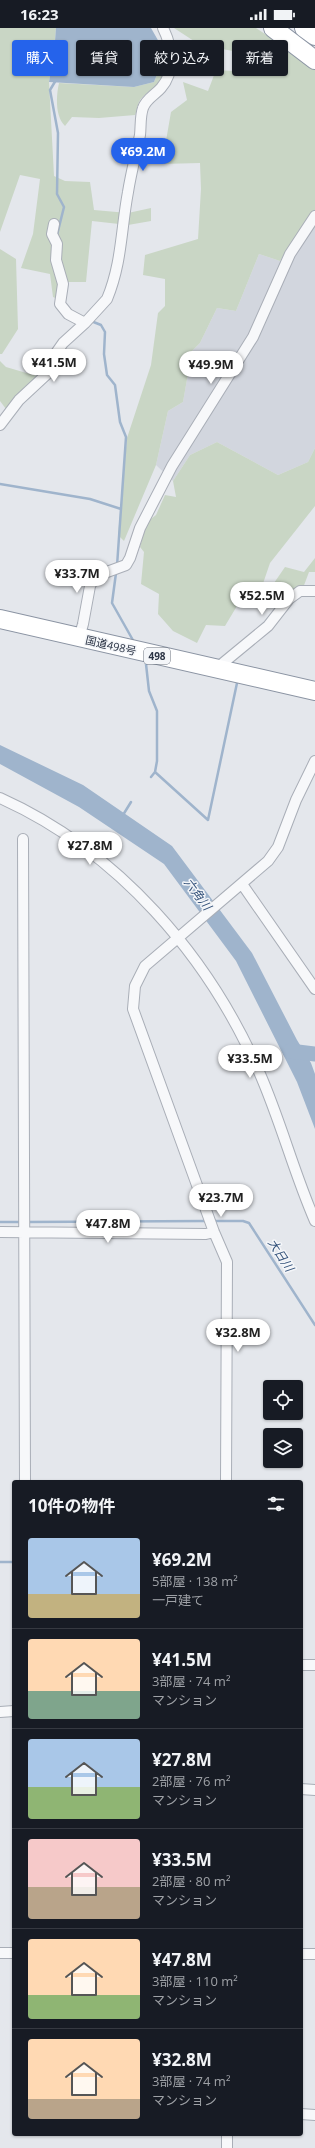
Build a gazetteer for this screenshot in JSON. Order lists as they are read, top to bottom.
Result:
{
  "streets": {
    "highway": ["国道498号", "498"]
  },
  "water": ["六角川", "大日川"],
  "page": {
    "status": "16:23",
    "chip": [
      "購入",
      "賃貸",
      "絞り込み",
      "新着"
    ],
    "price": [
      "¥69.2M",
      "¥41.5M",
      "¥49.9M",
      "¥33.7M",
      "¥52.5M",
      "¥27.8M",
      "¥33.5M",
      "¥23.7M",
      "¥47.8M",
      "¥32.8M"
    ],
    "heading": "10件の物件",
    "list": [
      {
        "name": "¥69.2M",
        "note": "5部屋 · 138 m² · 一戸建て"
      },
      {
        "name": "¥41.5M",
        "note": "3部屋 · 74 m² · マンション"
      },
      {
        "name": "¥27.8M",
        "note": "2部屋 · 76 m² · マンション"
      },
      {
        "name": "¥33.5M",
        "note": "2部屋 · 80 m² · マンション"
      },
      {
        "name": "¥47.8M",
        "note": "3部屋 · 110 m² · マンション"
      },
      {
        "name": "¥32.8M",
        "note": "3部屋 · 74 m² · マンション"
      }
    ]
  }
}
